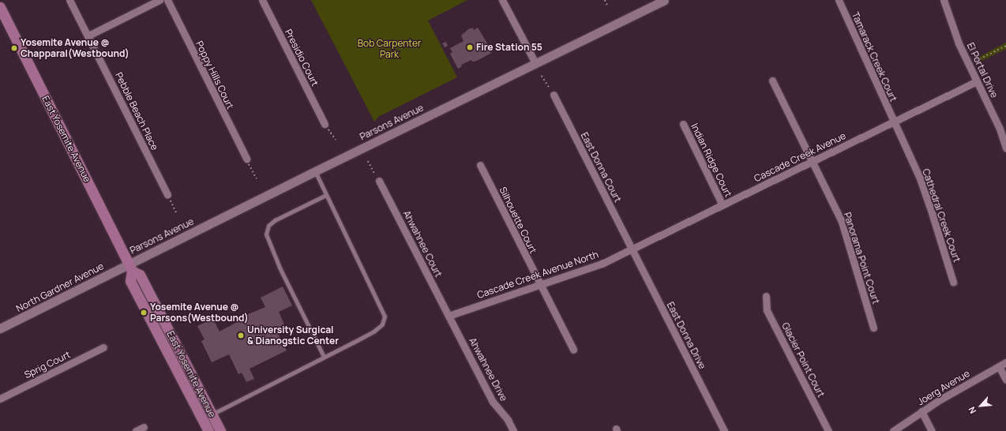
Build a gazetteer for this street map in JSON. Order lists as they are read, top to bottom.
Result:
{
  "streets": {
    "main road": ["East Yosemite Avenue"],
    "street": [
      "Tamarack Creek Court",
      "Presidio Court",
      "El Portal Drive",
      "Poppy Hills Court",
      "Pebble Beach Place",
      "Parsons Avenue",
      "Cascade Creek Avenue",
      "Indian Ridge Court",
      "East Donna Court",
      "Cathedral Creek Court",
      "Silhouette Court",
      "Ahwahnee Court",
      "Panorama Point Court",
      "Cascade Creek Avenue North",
      "North Gardner Avenue",
      "East Donna Drive",
      "Glacier Point Court",
      "Sprig Court",
      "Ahwahnee Drive",
      "Joerg Avenue"
    ]
  },
  "crossings": [
    ["Tamarack Creek Court", "Cascade Creek Avenue"],
    ["Tamarack Creek Court", "Cathedral Creek Court"],
    ["El Portal Drive", "Cascade Creek Avenue"],
    ["Parsons Avenue", "East Yosemite Avenue"],
    ["Parsons Avenue", "North Gardner Avenue"],
    ["East Yosemite Avenue", "North Gardner Avenue"],
    ["Cascade Creek Avenue", "Indian Ridge Court"],
    ["Cascade Creek Avenue", "East Donna Court"],
    ["Cascade Creek Avenue", "Cathedral Creek Court"],
    ["Cascade Creek Avenue", "Panorama Point Court"],
    ["Cascade Creek Avenue", "Cascade Creek Avenue North"],
    ["Cascade Creek Avenue", "East Donna Drive"],
    ["East Donna Court", "Cascade Creek Avenue North"],
    ["East Donna Court", "East Donna Drive"],
    ["Silhouette Court", "Cascade Creek Avenue North"],
    ["Ahwahnee Court", "Cascade Creek Avenue North"],
    ["Ahwahnee Court", "Ahwahnee Drive"],
    ["Cascade Creek Avenue North", "East Donna Drive"],
    ["Cascade Creek Avenue North", "Ahwahnee Drive"]
  ],
  "parks": ["Bob Carpenter Park"],
  "places": [
    "Fire Station 55",
    "Yosemite Avenue @ Chapparal(Westbound)",
    "Yosemite Avenue @ Parsons(Westbound)",
    "University Surgical & Dianogstic Center"
  ],
  "north": "bottom left"
}
